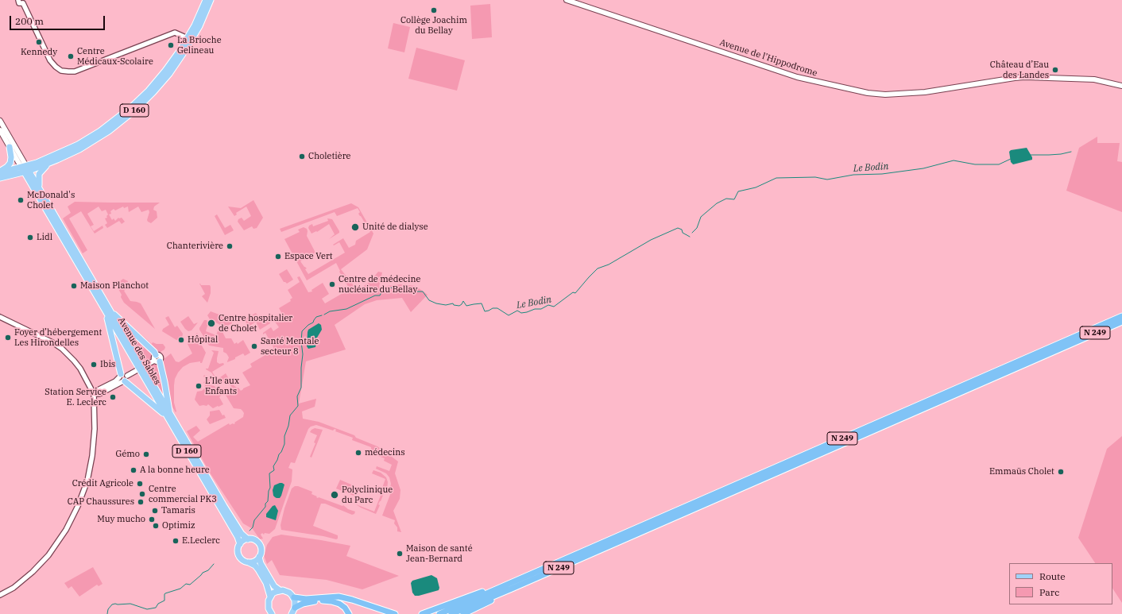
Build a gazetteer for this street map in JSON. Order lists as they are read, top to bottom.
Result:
{
  "streets": {
    "highway": ["N 249"],
    "main road": ["Avenue de l’Hippodrome", "D 160", "Avenue des Sables"]
  },
  "crossings": [
    ["D 160", "Avenue des Sables"]
  ],
  "water": ["Le Bodin"],
  "places": [
    "Collège Joachim du Bellay",
    "Kennedy",
    "La Brioche Gelineau",
    "Centre Médicaux-Scolaire",
    "Château d’Eau des Landes",
    "Choletière",
    "McDonald's Cholet",
    "Unité de dialyse",
    "Lidl",
    "Chanterivière",
    "Espace Vert",
    "Centre de médecine nucléaire du Bellay",
    "Maison Planchot",
    "Centre hospitalier de Cholet",
    "Foyer d’hébergement Les Hirondelles",
    "Hôpital",
    "Santé Mentale secteur 8",
    "Ibis",
    "L’Ile aux Enfants",
    "Station Service E. Leclerc",
    "médecins",
    "Gémo",
    "A la bonne heure",
    "Emmaüs Cholet",
    "Crédit Agricole",
    "Centre commercial PK3",
    "Polyclinique du Parc",
    "CAP Chaussures",
    "Tamaris",
    "Muy mucho",
    "Optimiz",
    "E.Leclerc",
    "Maison de santé Jean-Bernard"
  ],
  "legend": ["Route", "Parc"],
  "scale_bar": "200 m"
}
